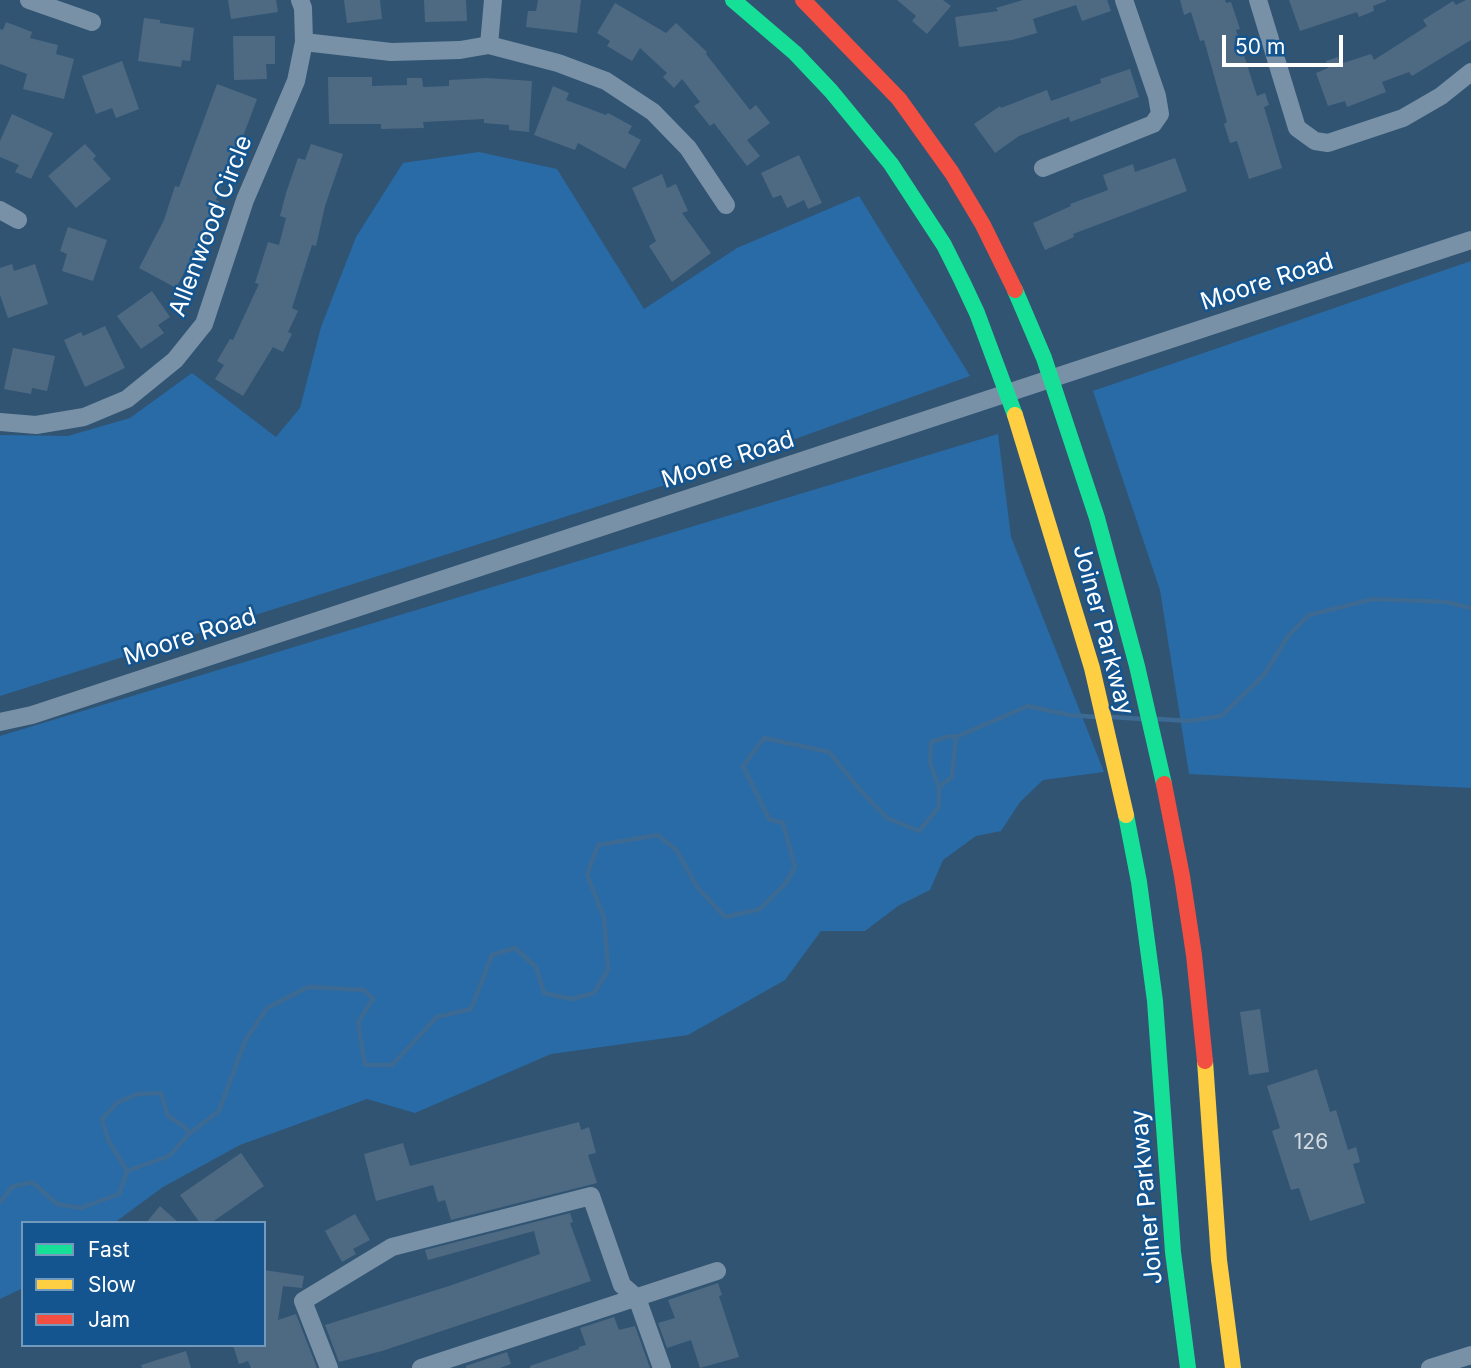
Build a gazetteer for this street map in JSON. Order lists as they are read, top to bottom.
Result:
{
  "streets": {
    "main road": ["Joiner Parkway"],
    "street": ["Allenwood Circle", "Moore Road"]
  },
  "crossings": [
    ["Moore Road", "Joiner Parkway"]
  ],
  "house_numbers": ["126"],
  "legend": ["Fast", "Slow", "Jam"],
  "scale_bar": "50 m"
}
